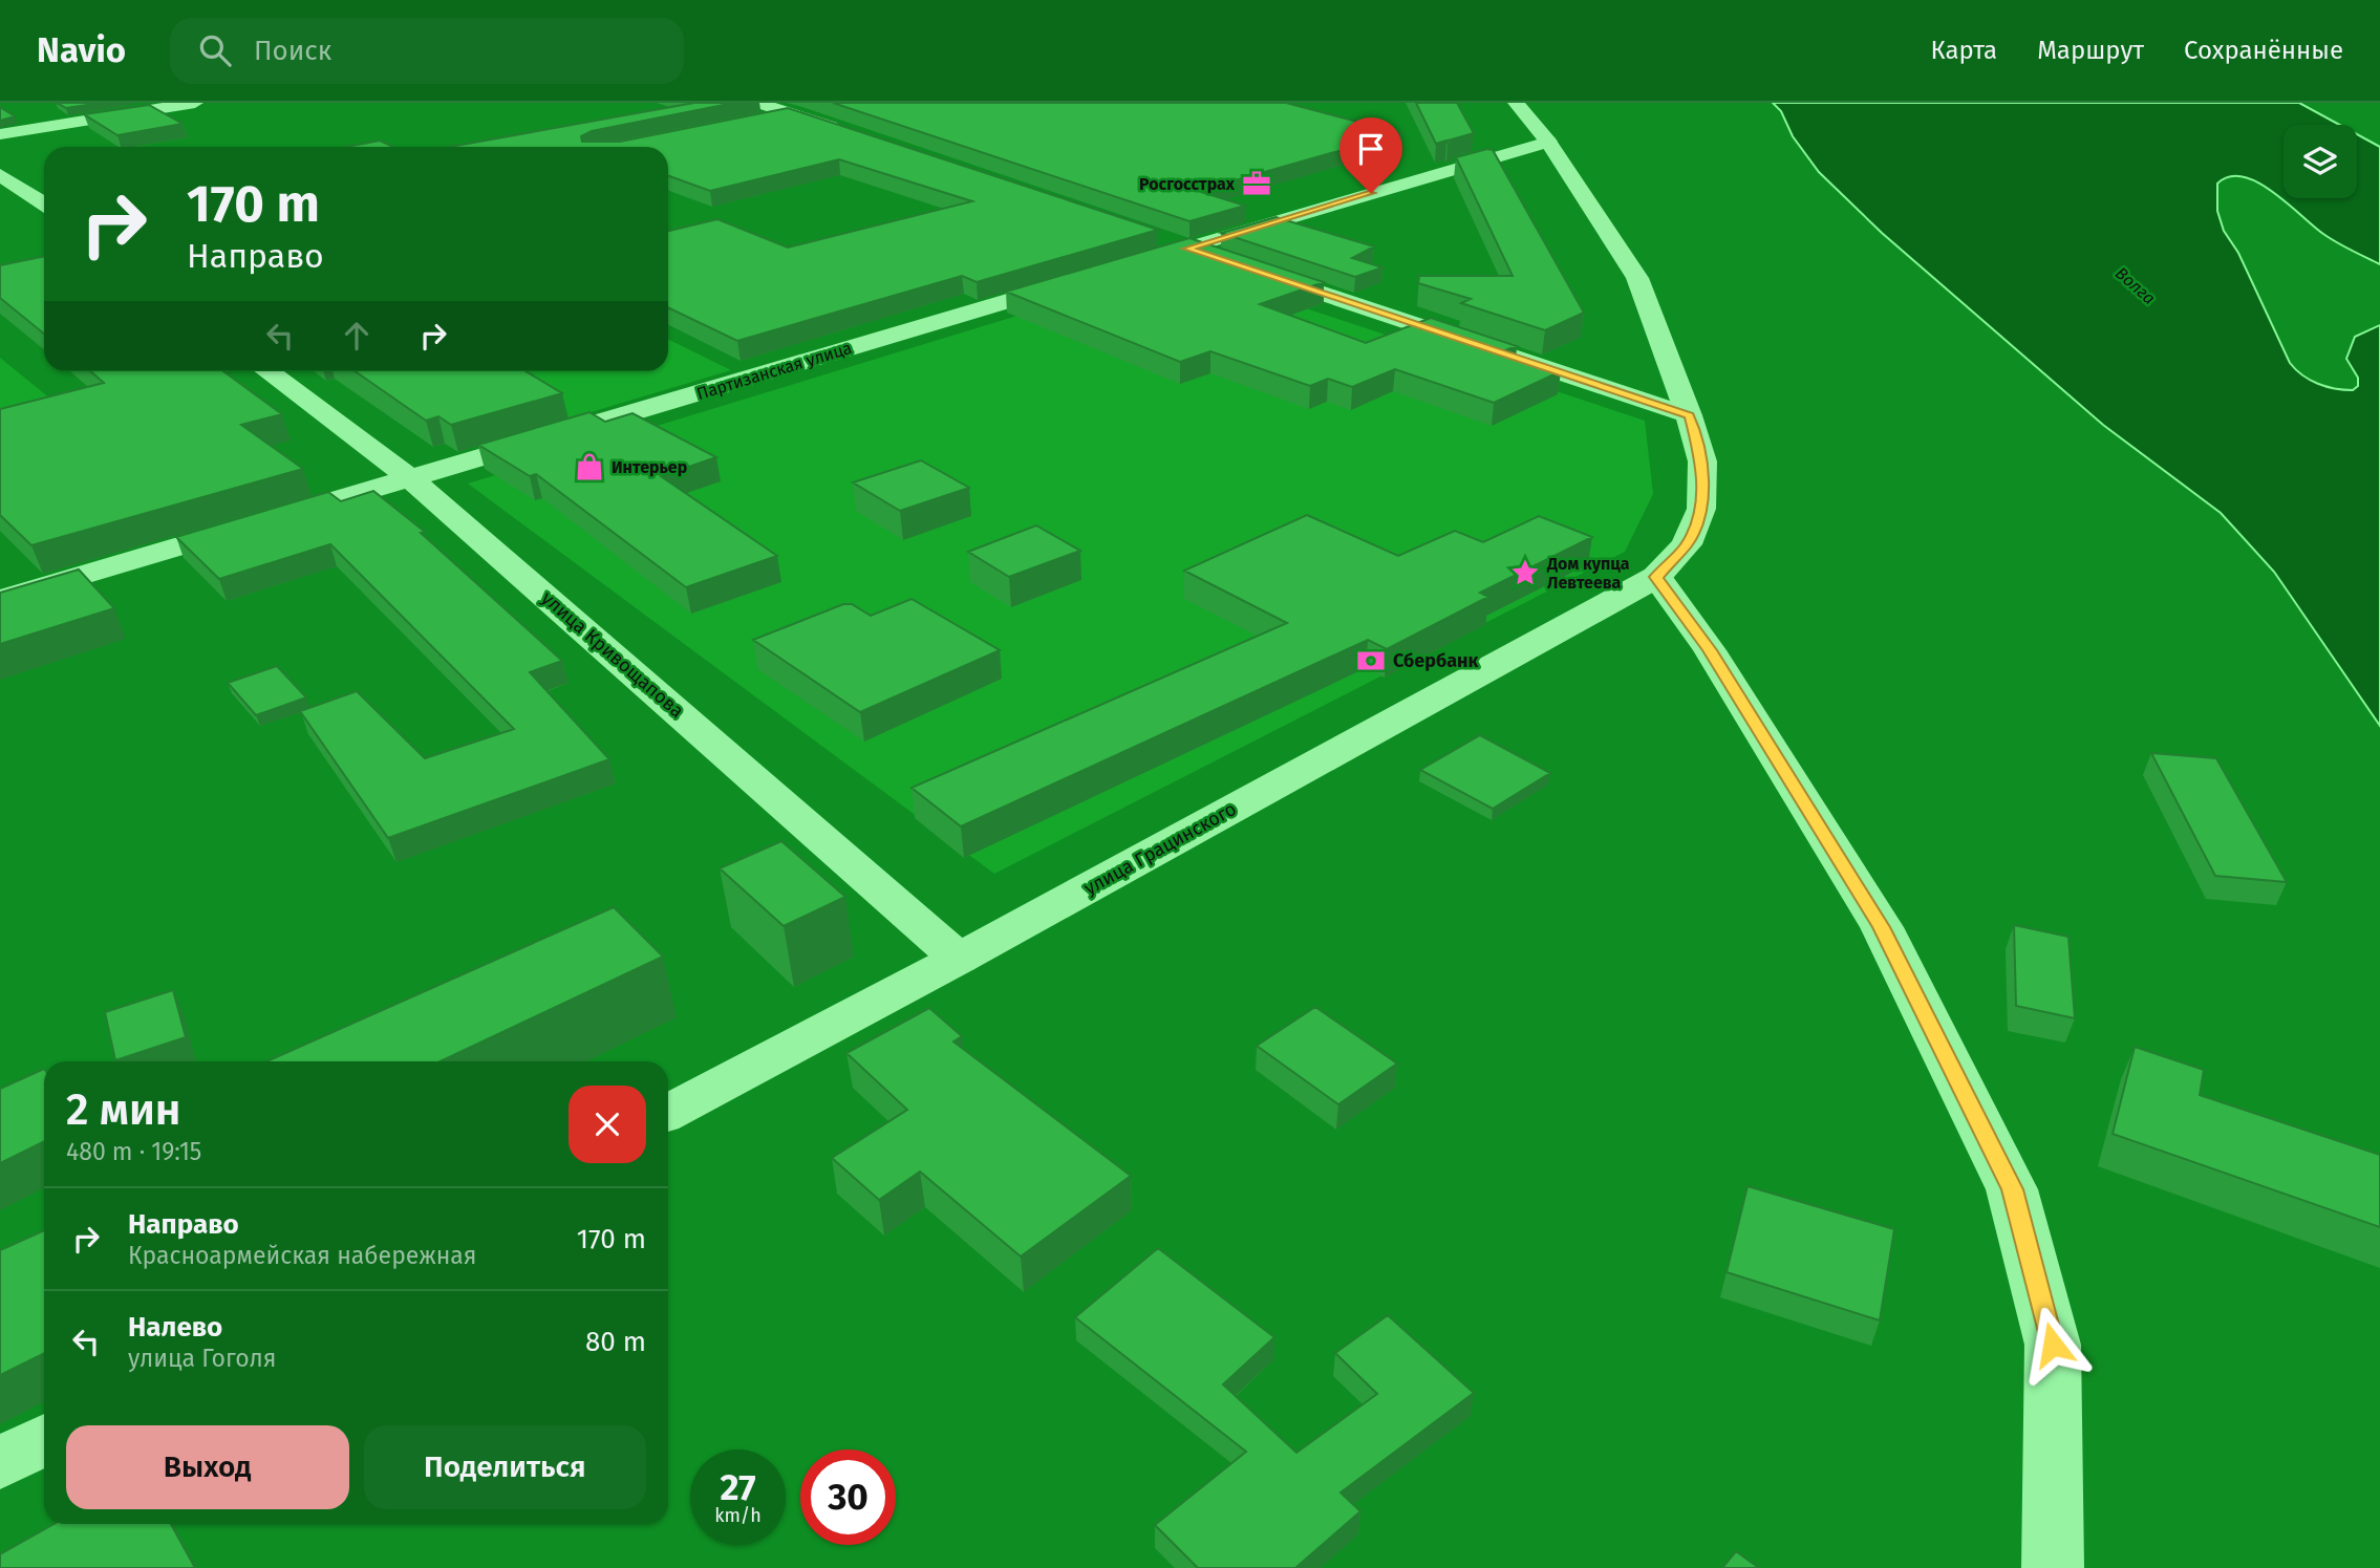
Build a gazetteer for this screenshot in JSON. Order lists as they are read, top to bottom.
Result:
{
  "streets": {
    "street": ["Партизанская улица", "улица Кривощапова", "улица Грацинского"]
  },
  "crossings": [
    ["Партизанская улица", "улица Кривощапова"],
    ["улица Кривощапова", "улица Грацинского"]
  ],
  "water": ["Волга"],
  "places": {
    "office": ["Росгосстрах"],
    "shop": ["Интерьер"],
    "place": ["Дом купца Левтеева"],
    "bank": ["Сбербанк"]
  },
  "page": {
    "header": "Navio",
    "search": "Поиск",
    "nav": ["Карта", "Маршрут", "Сохранённые"],
    "turn": ["170 m", "Направо"],
    "heading": ["2 мин", "480 m · 19:15"],
    "list": [
      {
        "name": "Направо",
        "note": "Красноармейская набережная",
        "value": "170 m"
      },
      {
        "name": "Налево",
        "note": "улица Гоголя",
        "value": "80 m"
      }
    ],
    "buttons": ["Выход", "Поделиться"],
    "speed": "27 km/h",
    "limit": "30"
  }
}
